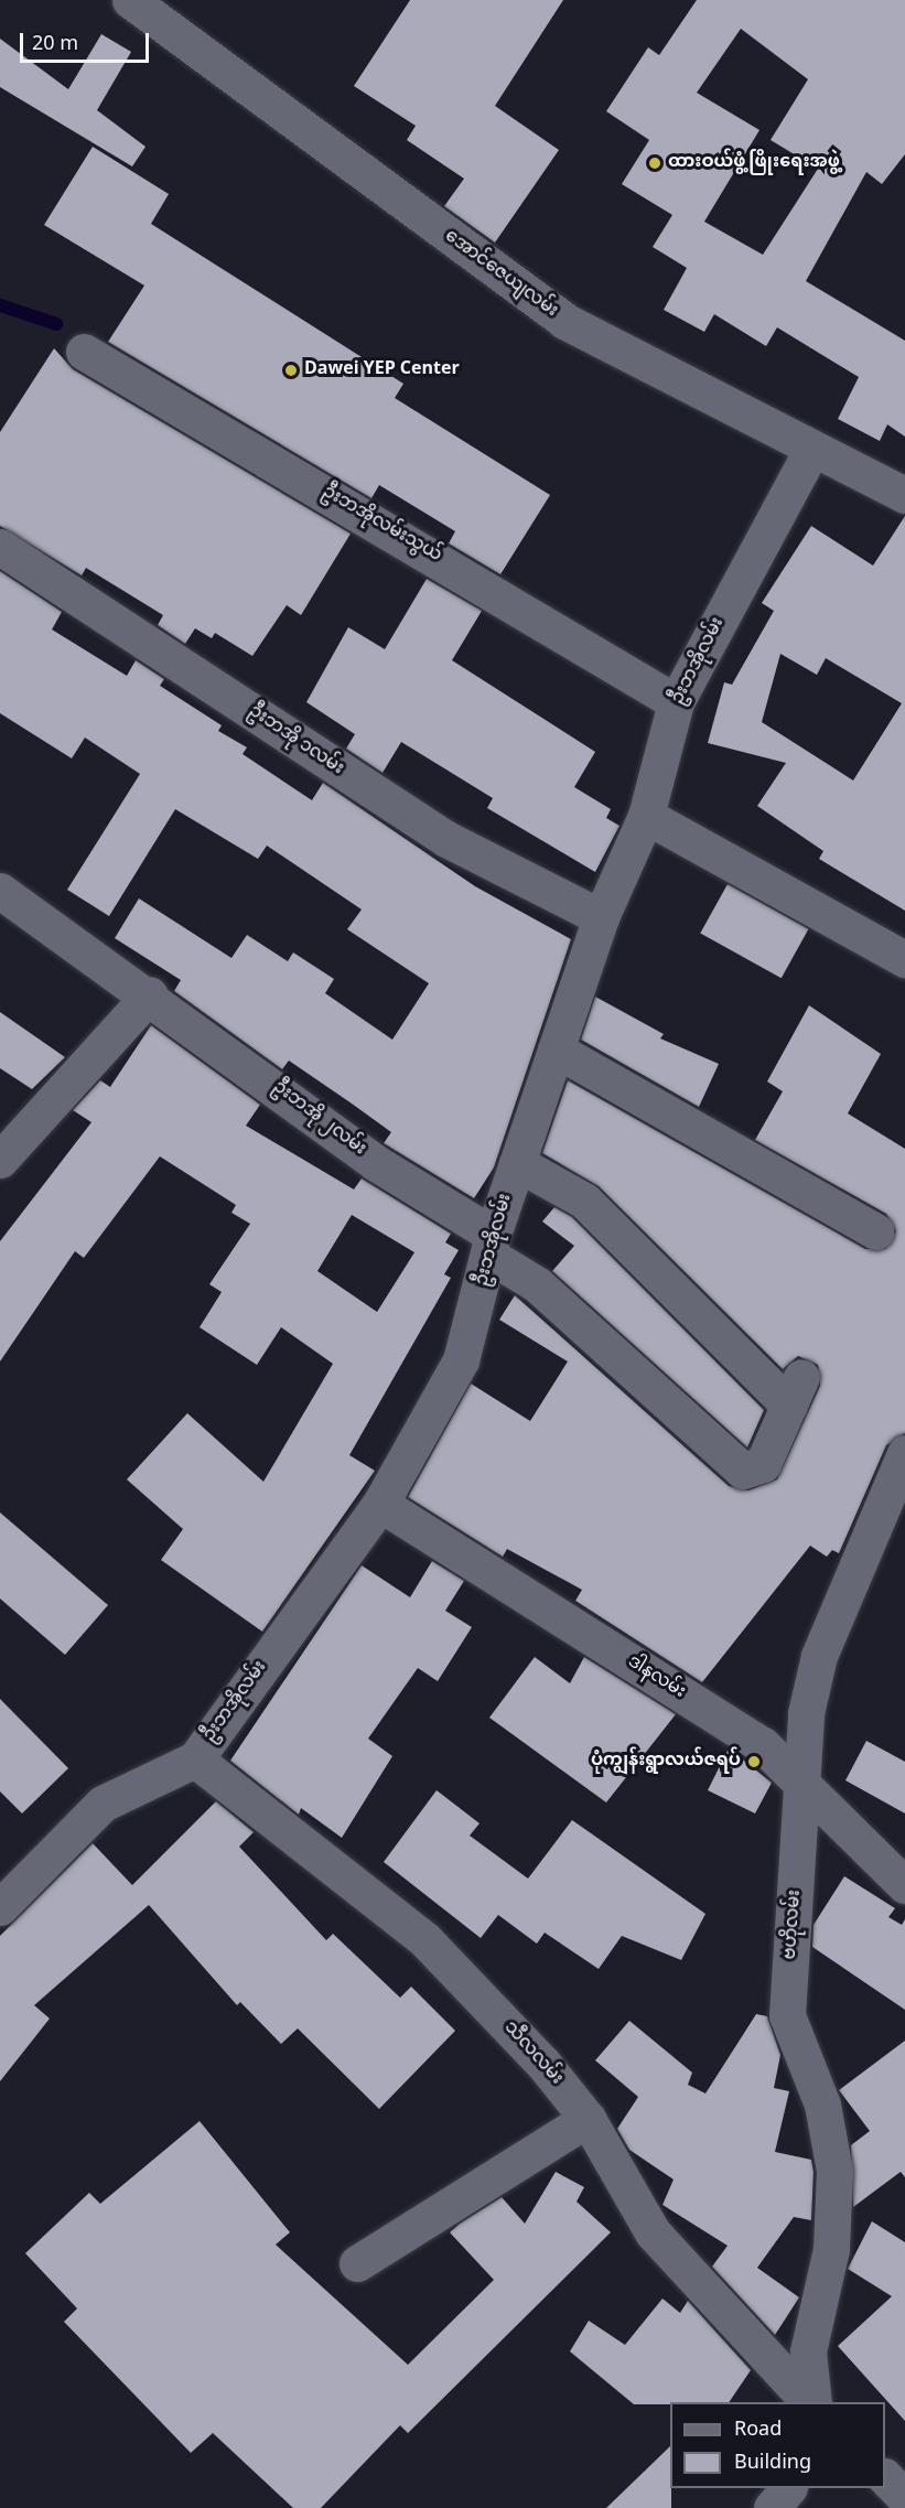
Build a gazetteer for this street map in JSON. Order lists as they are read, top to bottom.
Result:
{
  "streets": {
    "street": [
      "အောင်ဇေယျလမ်း",
      "ဦးဘအိုလမ်းသွယ်",
      "ဦးဘအိုလမ်း",
      "ဦးဘအို ၁လမ်း",
      "ဦးဘအို ၂လမ်း",
      "ဒါနလမ်း",
      "ဗဟိုလမ်း",
      "သီလလမ်း"
    ]
  },
  "crossings": [
    ["အောင်ဇေယျလမ်း", "ဦးဘအိုလမ်း"],
    ["ဦးဘအိုလမ်းသွယ်", "ဦးဘအိုလမ်း"],
    ["ဦးဘအိုလမ်း", "ဦးဘအို ၁လမ်း"],
    ["ဦးဘအိုလမ်း", "ဦးဘအို ၂လမ်း"],
    ["ဦးဘအိုလမ်း", "ဒါနလမ်း"],
    ["ဦးဘအိုလမ်း", "သီလလမ်း"],
    ["ဒါနလမ်း", "ဗဟိုလမ်း"]
  ],
  "places": ["ထားဝယ်ဖွံ့ဖြိုးရေးအဖွဲ့", "Dawei YEP Center", "ပုံကျွန်းရွာလယ်ဇရပ်"],
  "legend": ["Road", "Building"],
  "scale_bar": "20 m"
}
